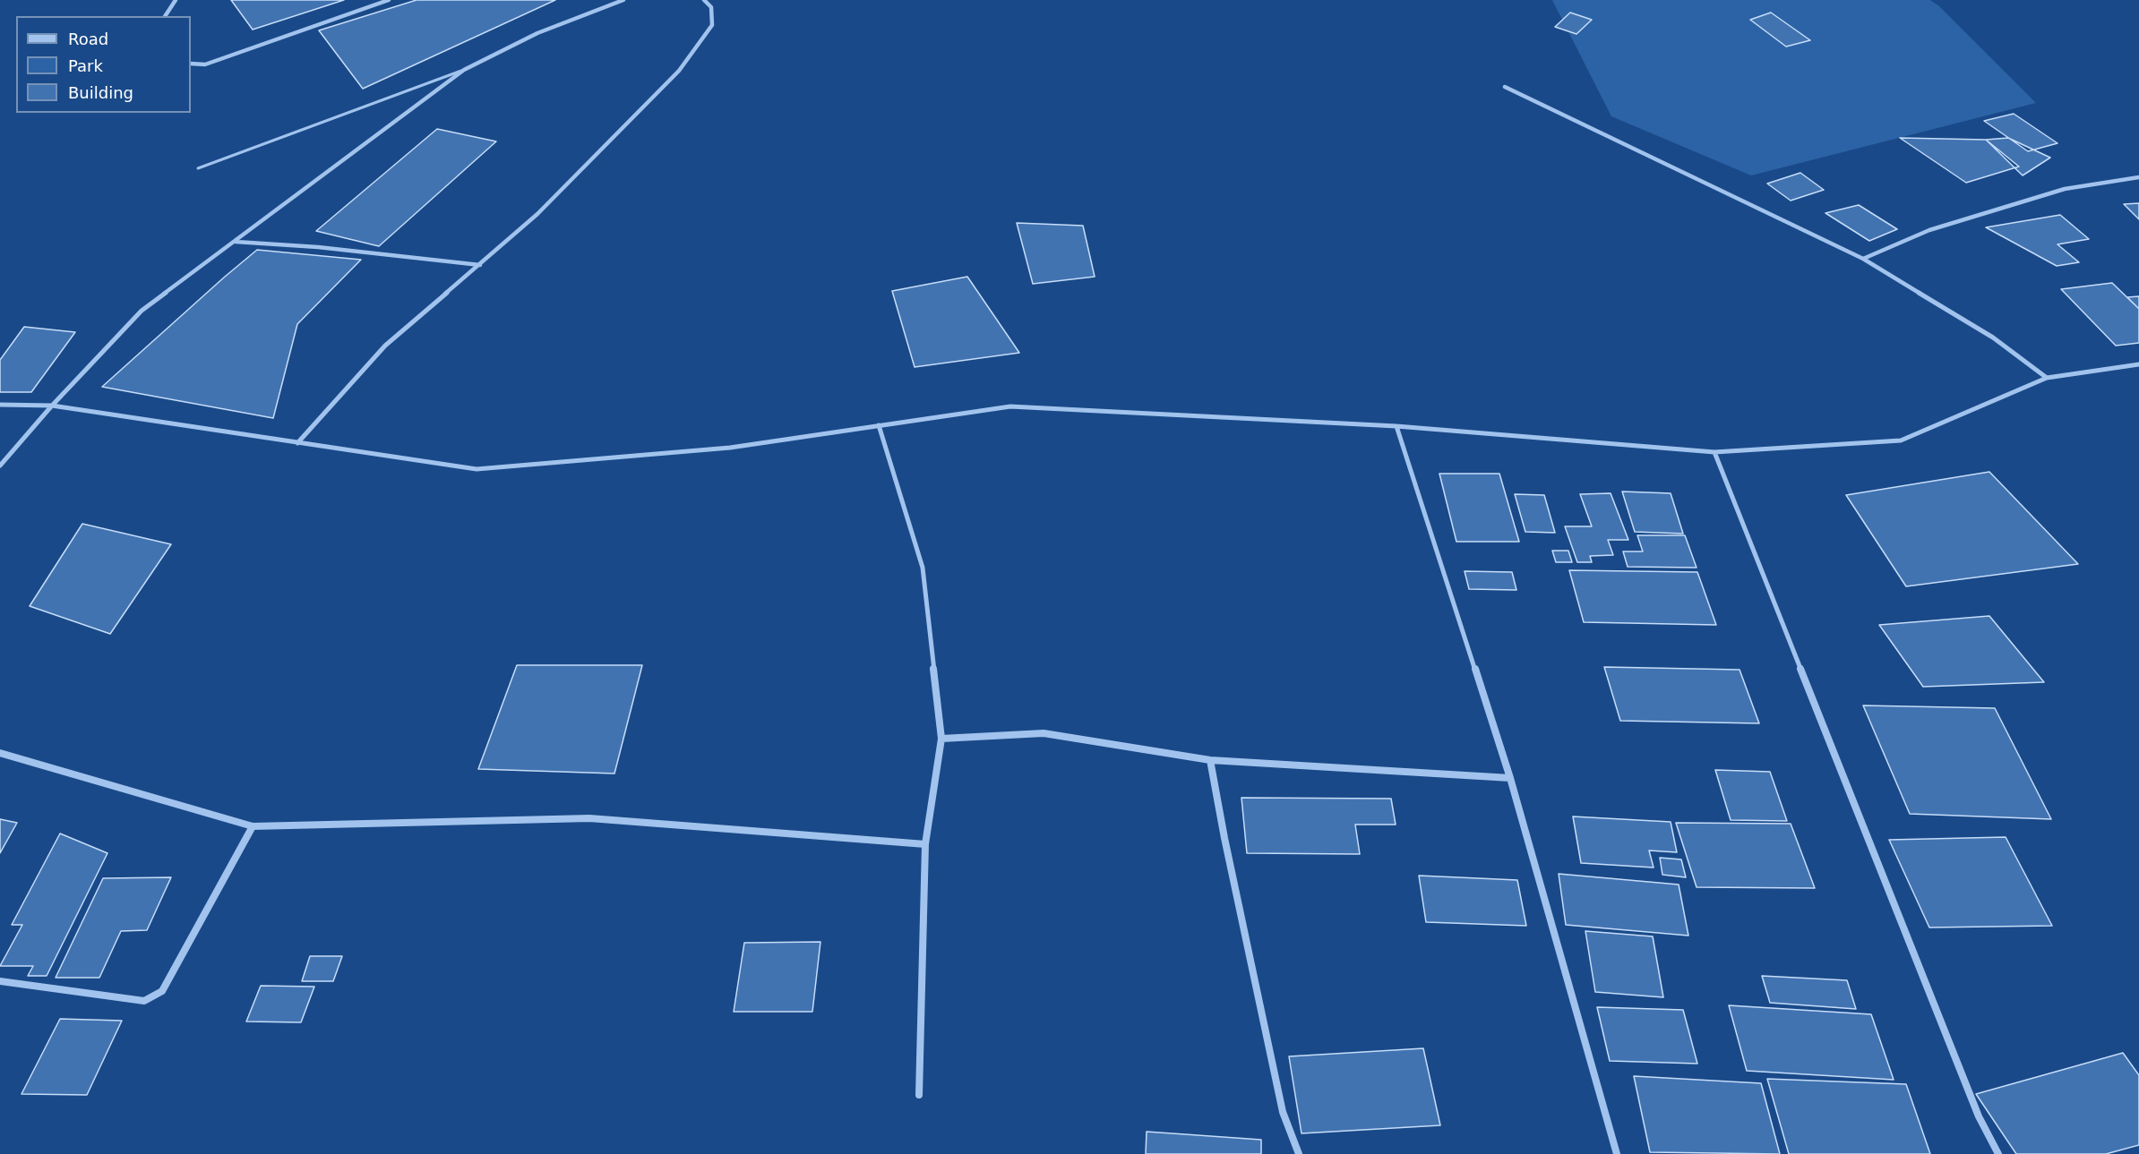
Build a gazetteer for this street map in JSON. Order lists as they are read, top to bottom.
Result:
{
  "legend": ["Road", "Park", "Building"]
}
